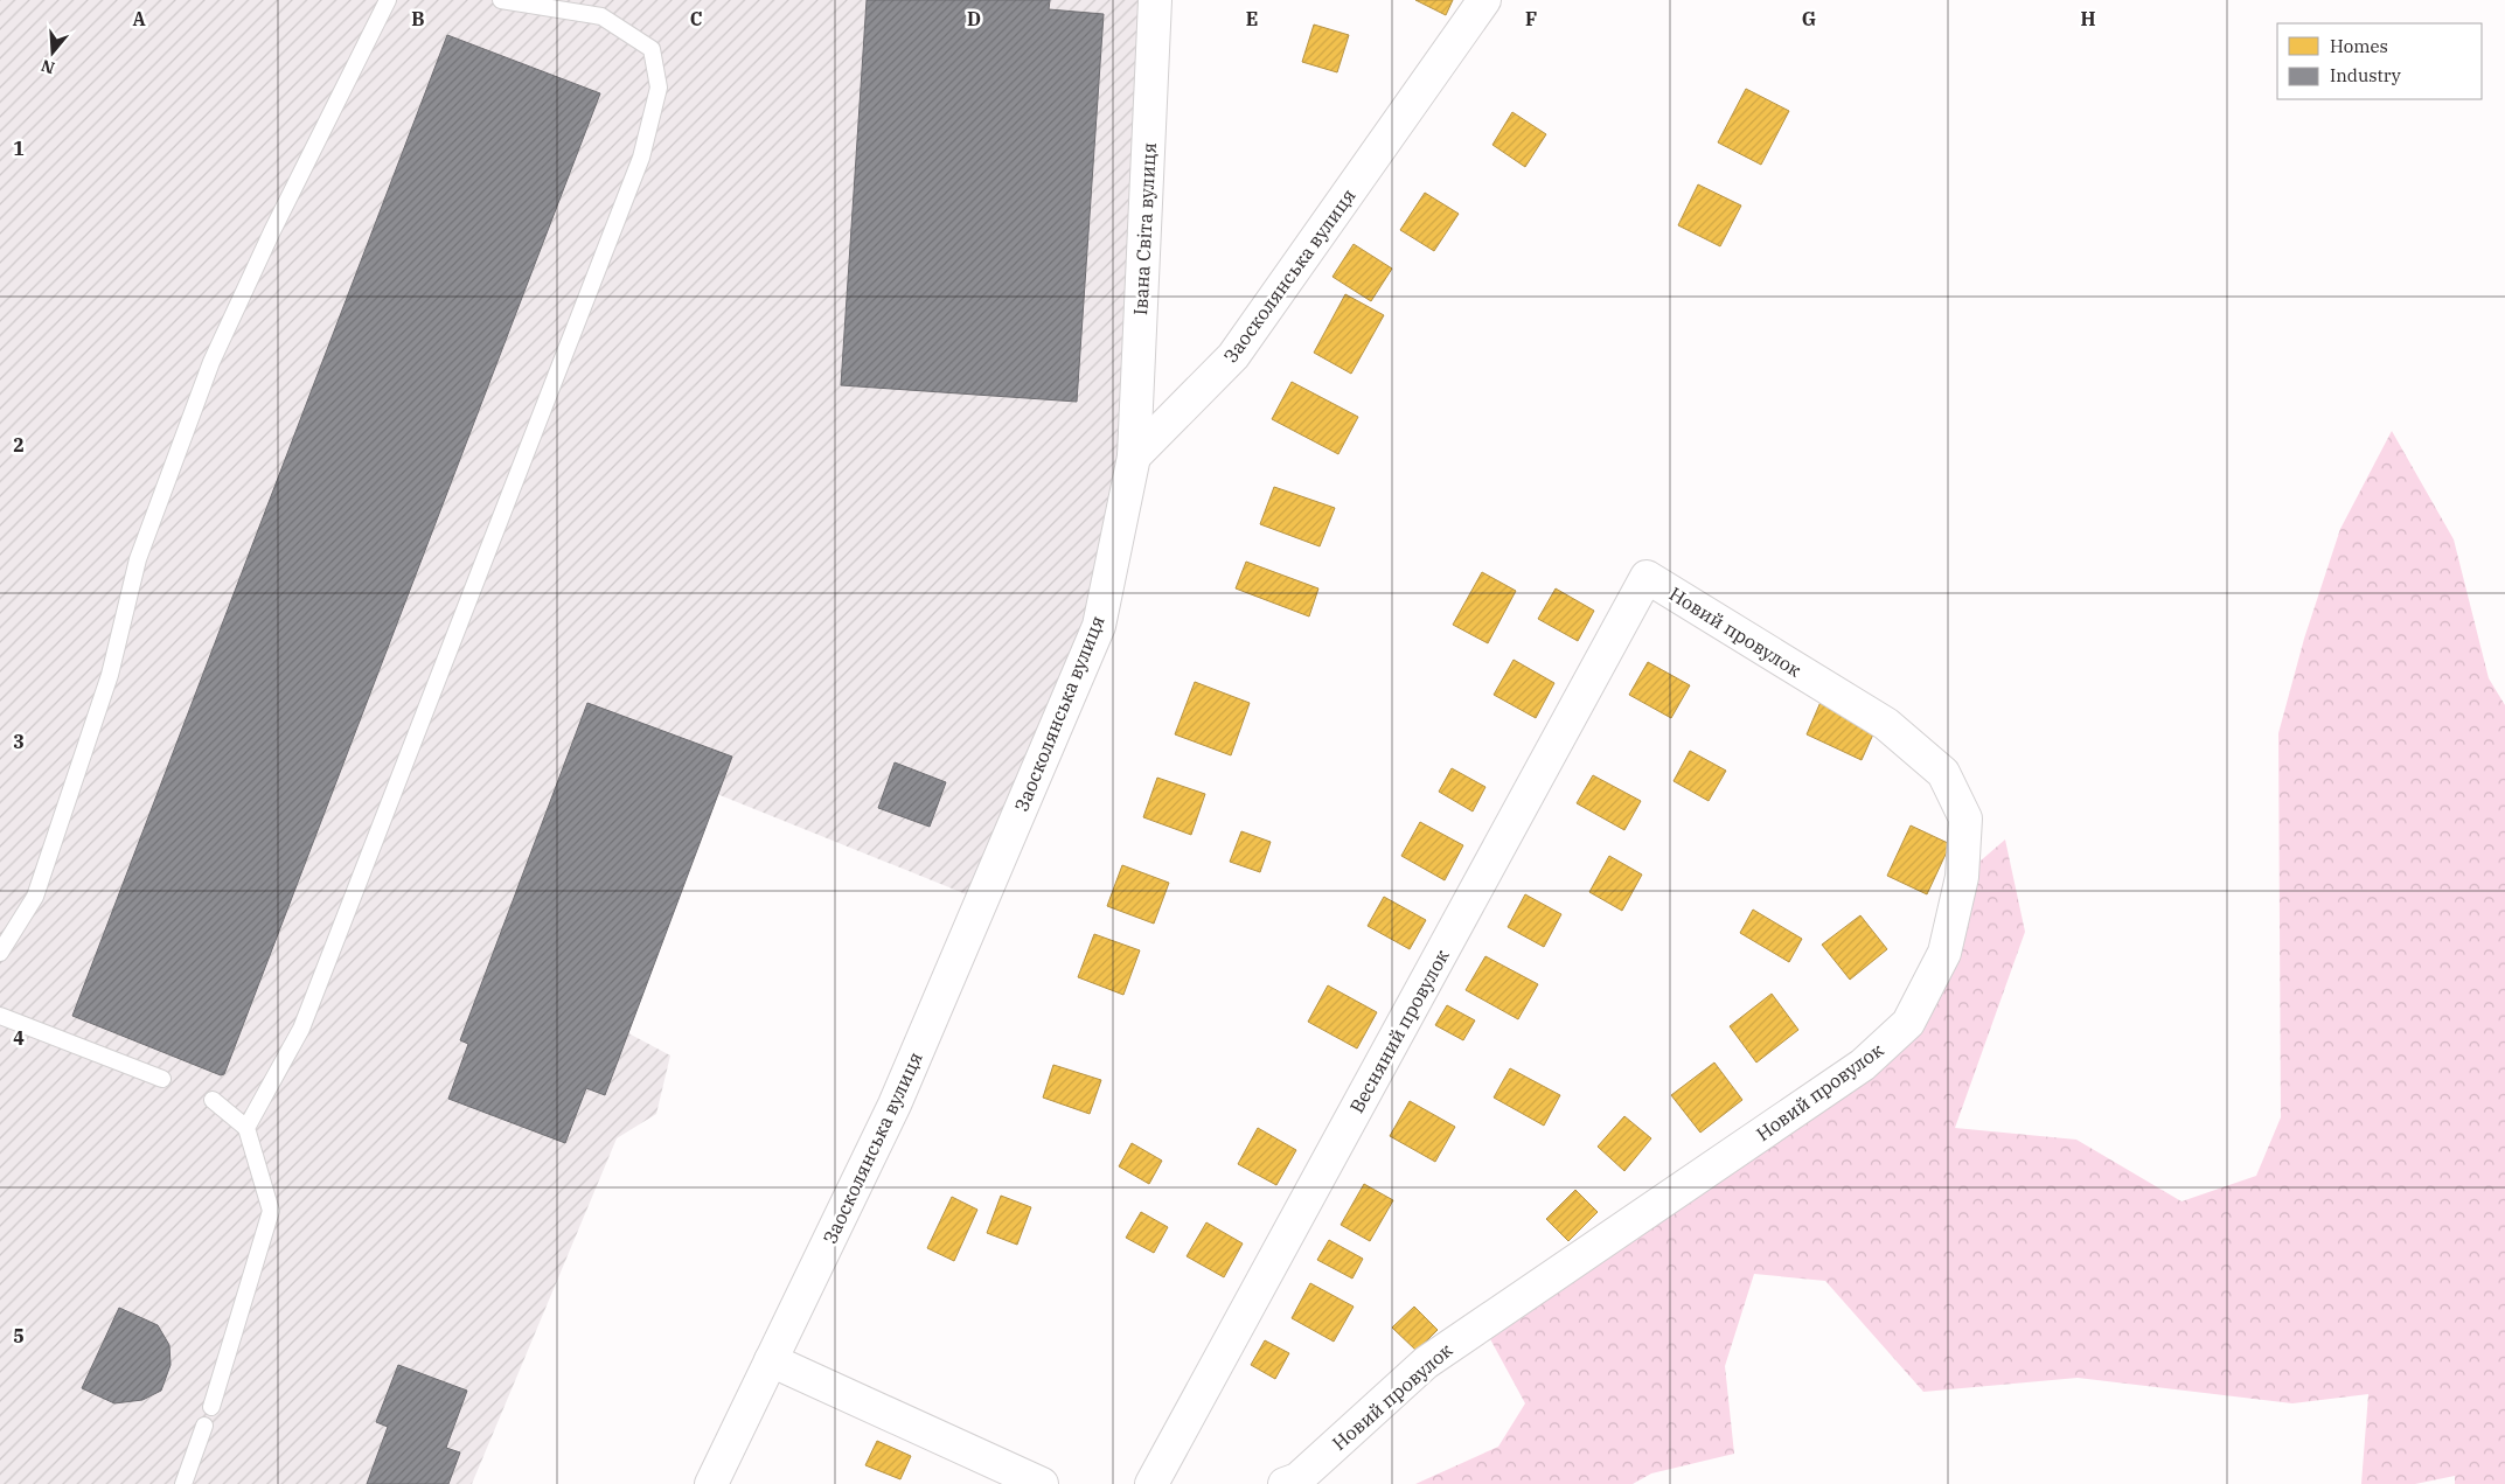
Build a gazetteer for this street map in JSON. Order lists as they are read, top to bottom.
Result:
{
  "streets": {
    "street": [
      "Івана Світа вулиця",
      "Заосколянська вулиця",
      "Новий провулок",
      "Весняний провулок"
    ]
  },
  "crossings": [
    ["Івана Світа вулиця", "Заосколянська вулиця"],
    ["Новий провулок", "Весняний провулок"]
  ],
  "legend": ["Homes", "Industry"],
  "north": "bottom",
  "grid": {
    "columns": [
      "A",
      "B",
      "C",
      "D",
      "E",
      "F",
      "G",
      "H"
    ],
    "rows": [
      "1",
      "2",
      "3",
      "4",
      "5"
    ]
  }
}
